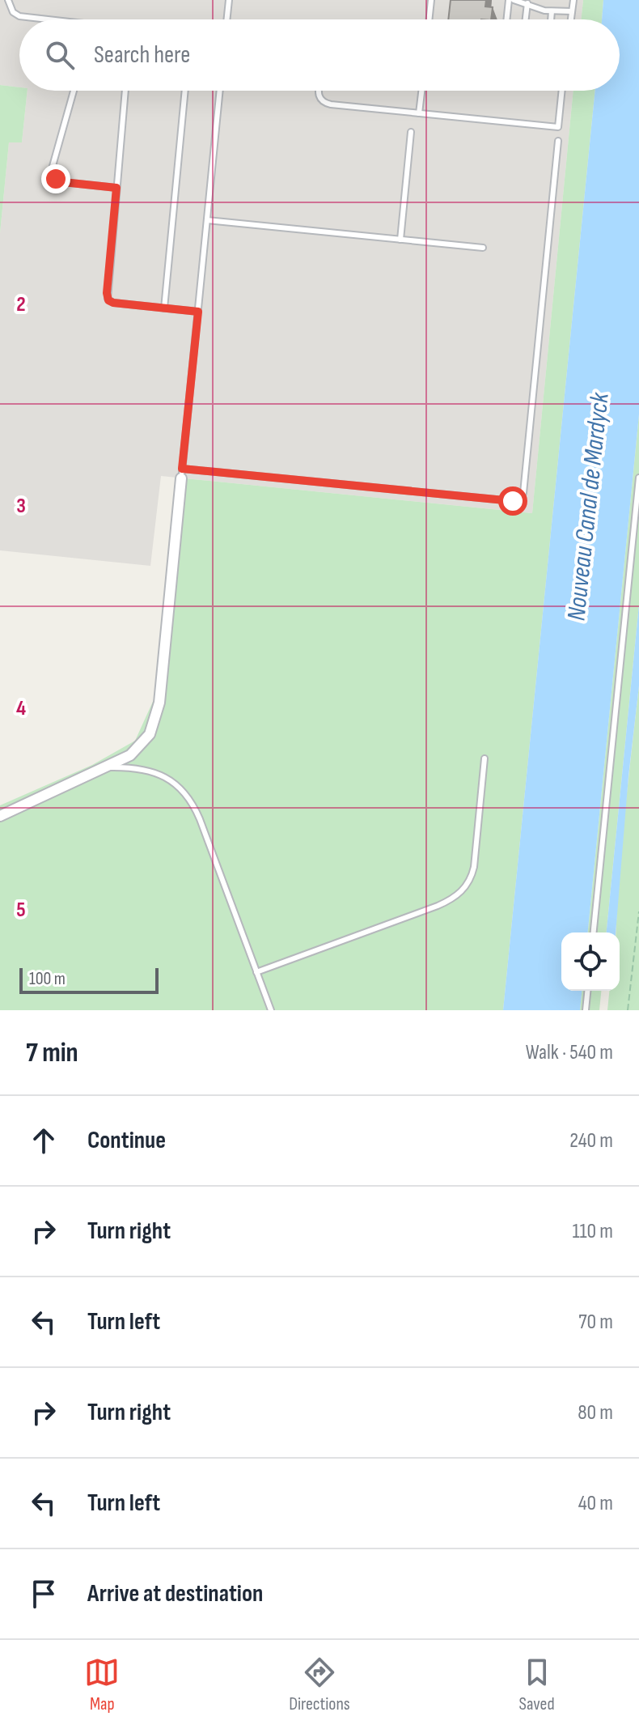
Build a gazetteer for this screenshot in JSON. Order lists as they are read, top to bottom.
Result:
{
  "water": ["Nouveau Canal de Mardyck"],
  "scale_bar": "100 m",
  "page": {
    "search": "Search here",
    "scale": "100 m",
    "heading": ["7 min", "Walk · 540 m"],
    "list": [
      ["Continue", "240 m"],
      ["Turn right", "110 m"],
      ["Turn left", "70 m"],
      ["Turn right", "80 m"],
      ["Turn left", "40 m"],
      "Arrive at destination"
    ],
    "nav": ["Map", "Directions", "Saved"]
  },
  "grid": {
    "rows": [
      "2",
      "3",
      "4",
      "5"
    ]
  }
}
